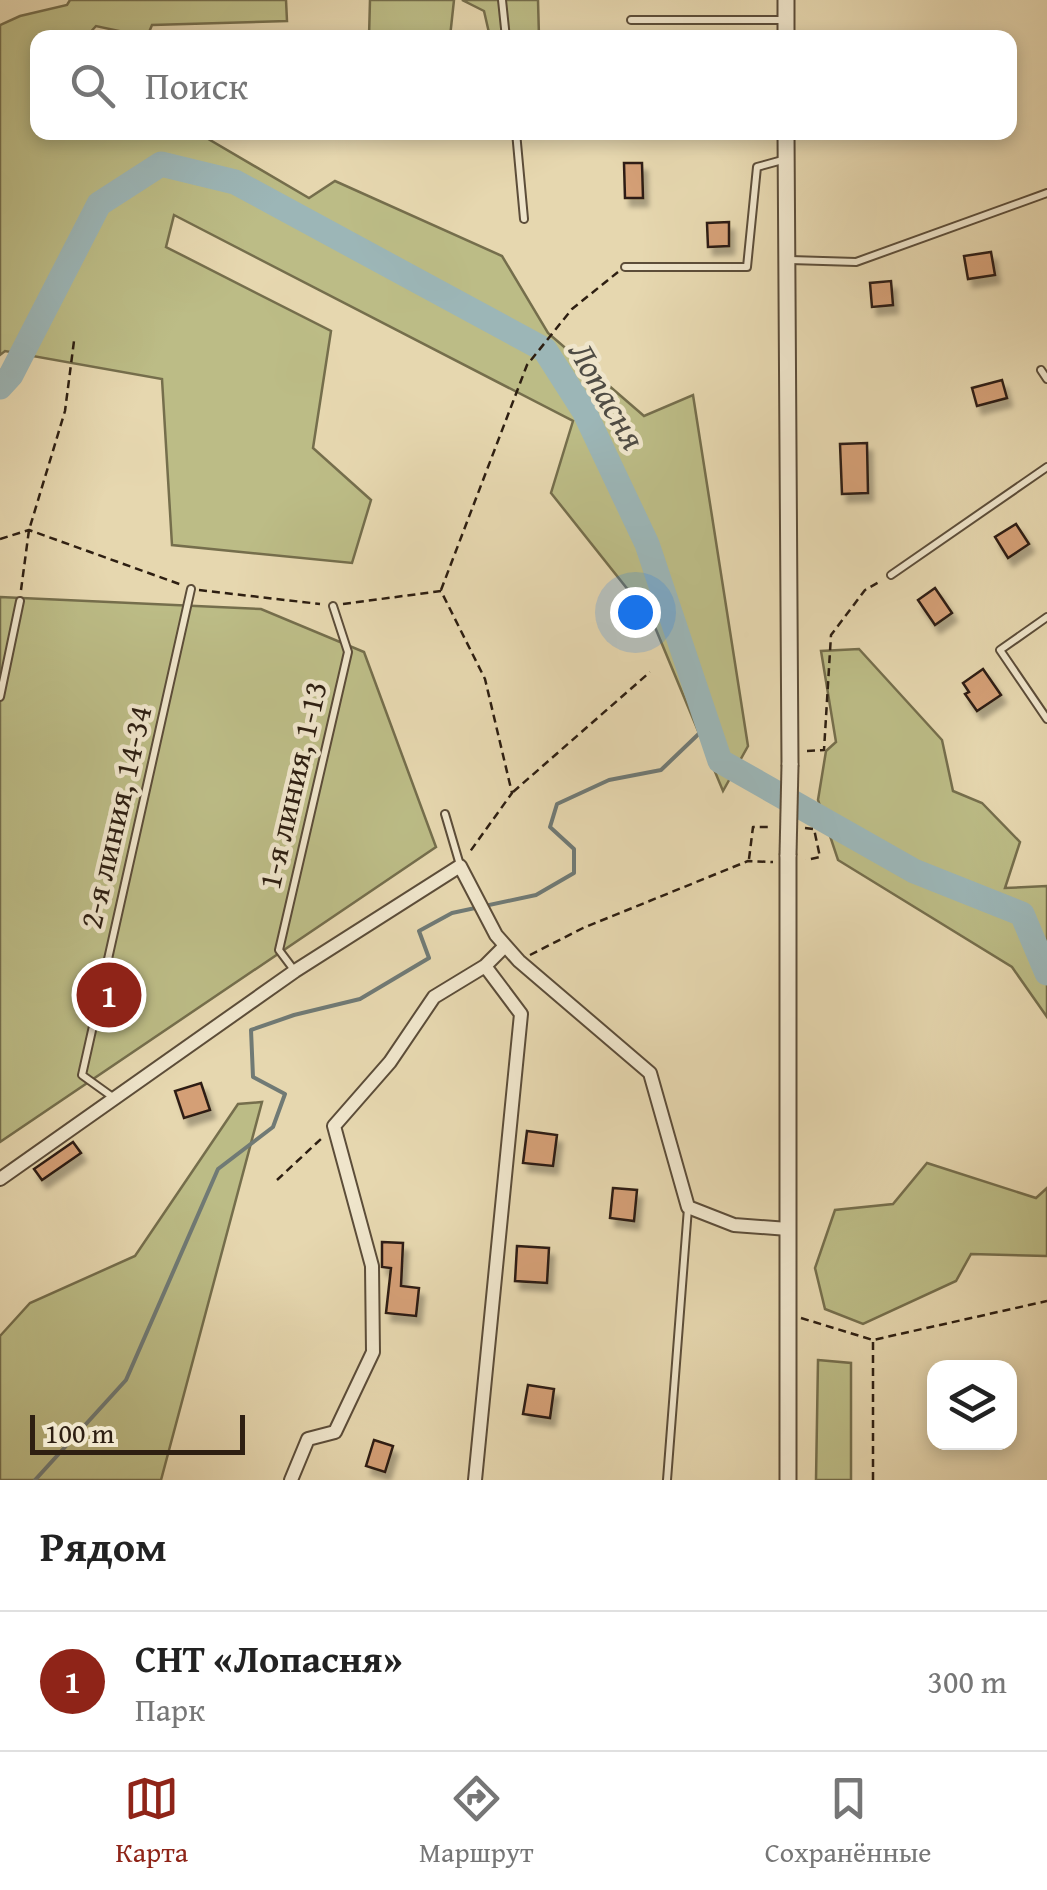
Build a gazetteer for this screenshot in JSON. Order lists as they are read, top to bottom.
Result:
{
  "streets": {
    "lane": ["1-я линия, 1-13", "2-я линия, 14-34"]
  },
  "water": ["Лопасня"],
  "scale_bar": "100 m",
  "page": {
    "search": "Поиск",
    "pins": "1",
    "scale": "100 m",
    "heading": "Рядом",
    "list": [
      {
        "mark": "1",
        "name": "СНТ «Лопасня»",
        "note": "Парк",
        "value": "300 m"
      }
    ],
    "nav": ["Карта", "Маршрут", "Сохранённые"]
  }
}
